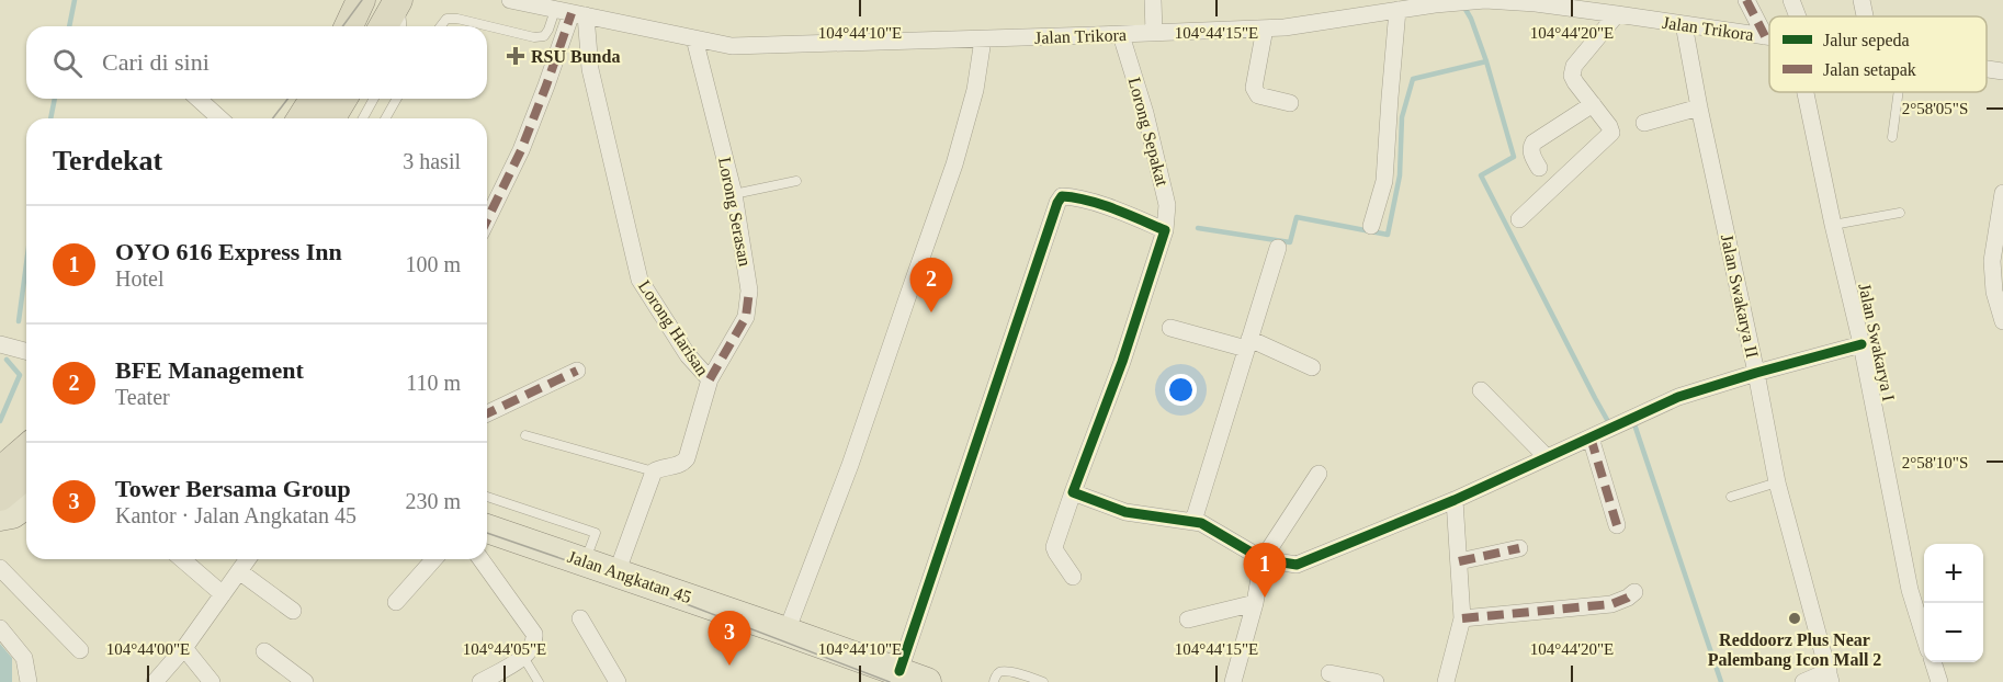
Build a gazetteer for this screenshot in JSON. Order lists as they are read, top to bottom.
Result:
{
  "streets": {
    "main road": ["Jalan Angkatan 45"],
    "street": [
      "Jalan Trikora",
      "Lorong Sepakat",
      "Lorong Serasan",
      "Jalan Swakarya II",
      "Lorong Harisan",
      "Jalan Swakarya I"
    ]
  },
  "crossings": [
    ["Jalan Trikora", "Lorong Sepakat"],
    ["Jalan Trikora", "Lorong Serasan"],
    ["Jalan Trikora", "Jalan Swakarya II"],
    ["Jalan Trikora", "Lorong Harisan"],
    ["Lorong Serasan", "Lorong Harisan"]
  ],
  "places": {
    "health": ["RSU Bunda"],
    "other": ["Reddoorz Plus Near Palembang Icon Mall 2"]
  },
  "legend": ["Jalur sepeda", "Jalan setapak"],
  "page": {
    "search": "Cari di sini",
    "heading": ["Terdekat", "3 hasil"],
    "list": [
      {
        "mark": "1",
        "name": "OYO 616 Express Inn",
        "note": "Hotel",
        "value": "100 m"
      },
      {
        "mark": "2",
        "name": "BFE Management",
        "note": "Teater",
        "value": "110 m"
      },
      {
        "mark": "3",
        "name": "Tower Bersama Group",
        "note": "Kantor · Jalan Angkatan 45",
        "value": "230 m"
      }
    ],
    "pins": ["2", "1", "3"],
    "map_buttons": ["+", "−"]
  },
  "coordinates": [
    "104°44'10\"E",
    "104°44'15\"E",
    "104°44'20\"E",
    "2°58'05\"S",
    "2°58'10\"S",
    "104°44'00\"E",
    "104°44'05\"E"
  ]
}
